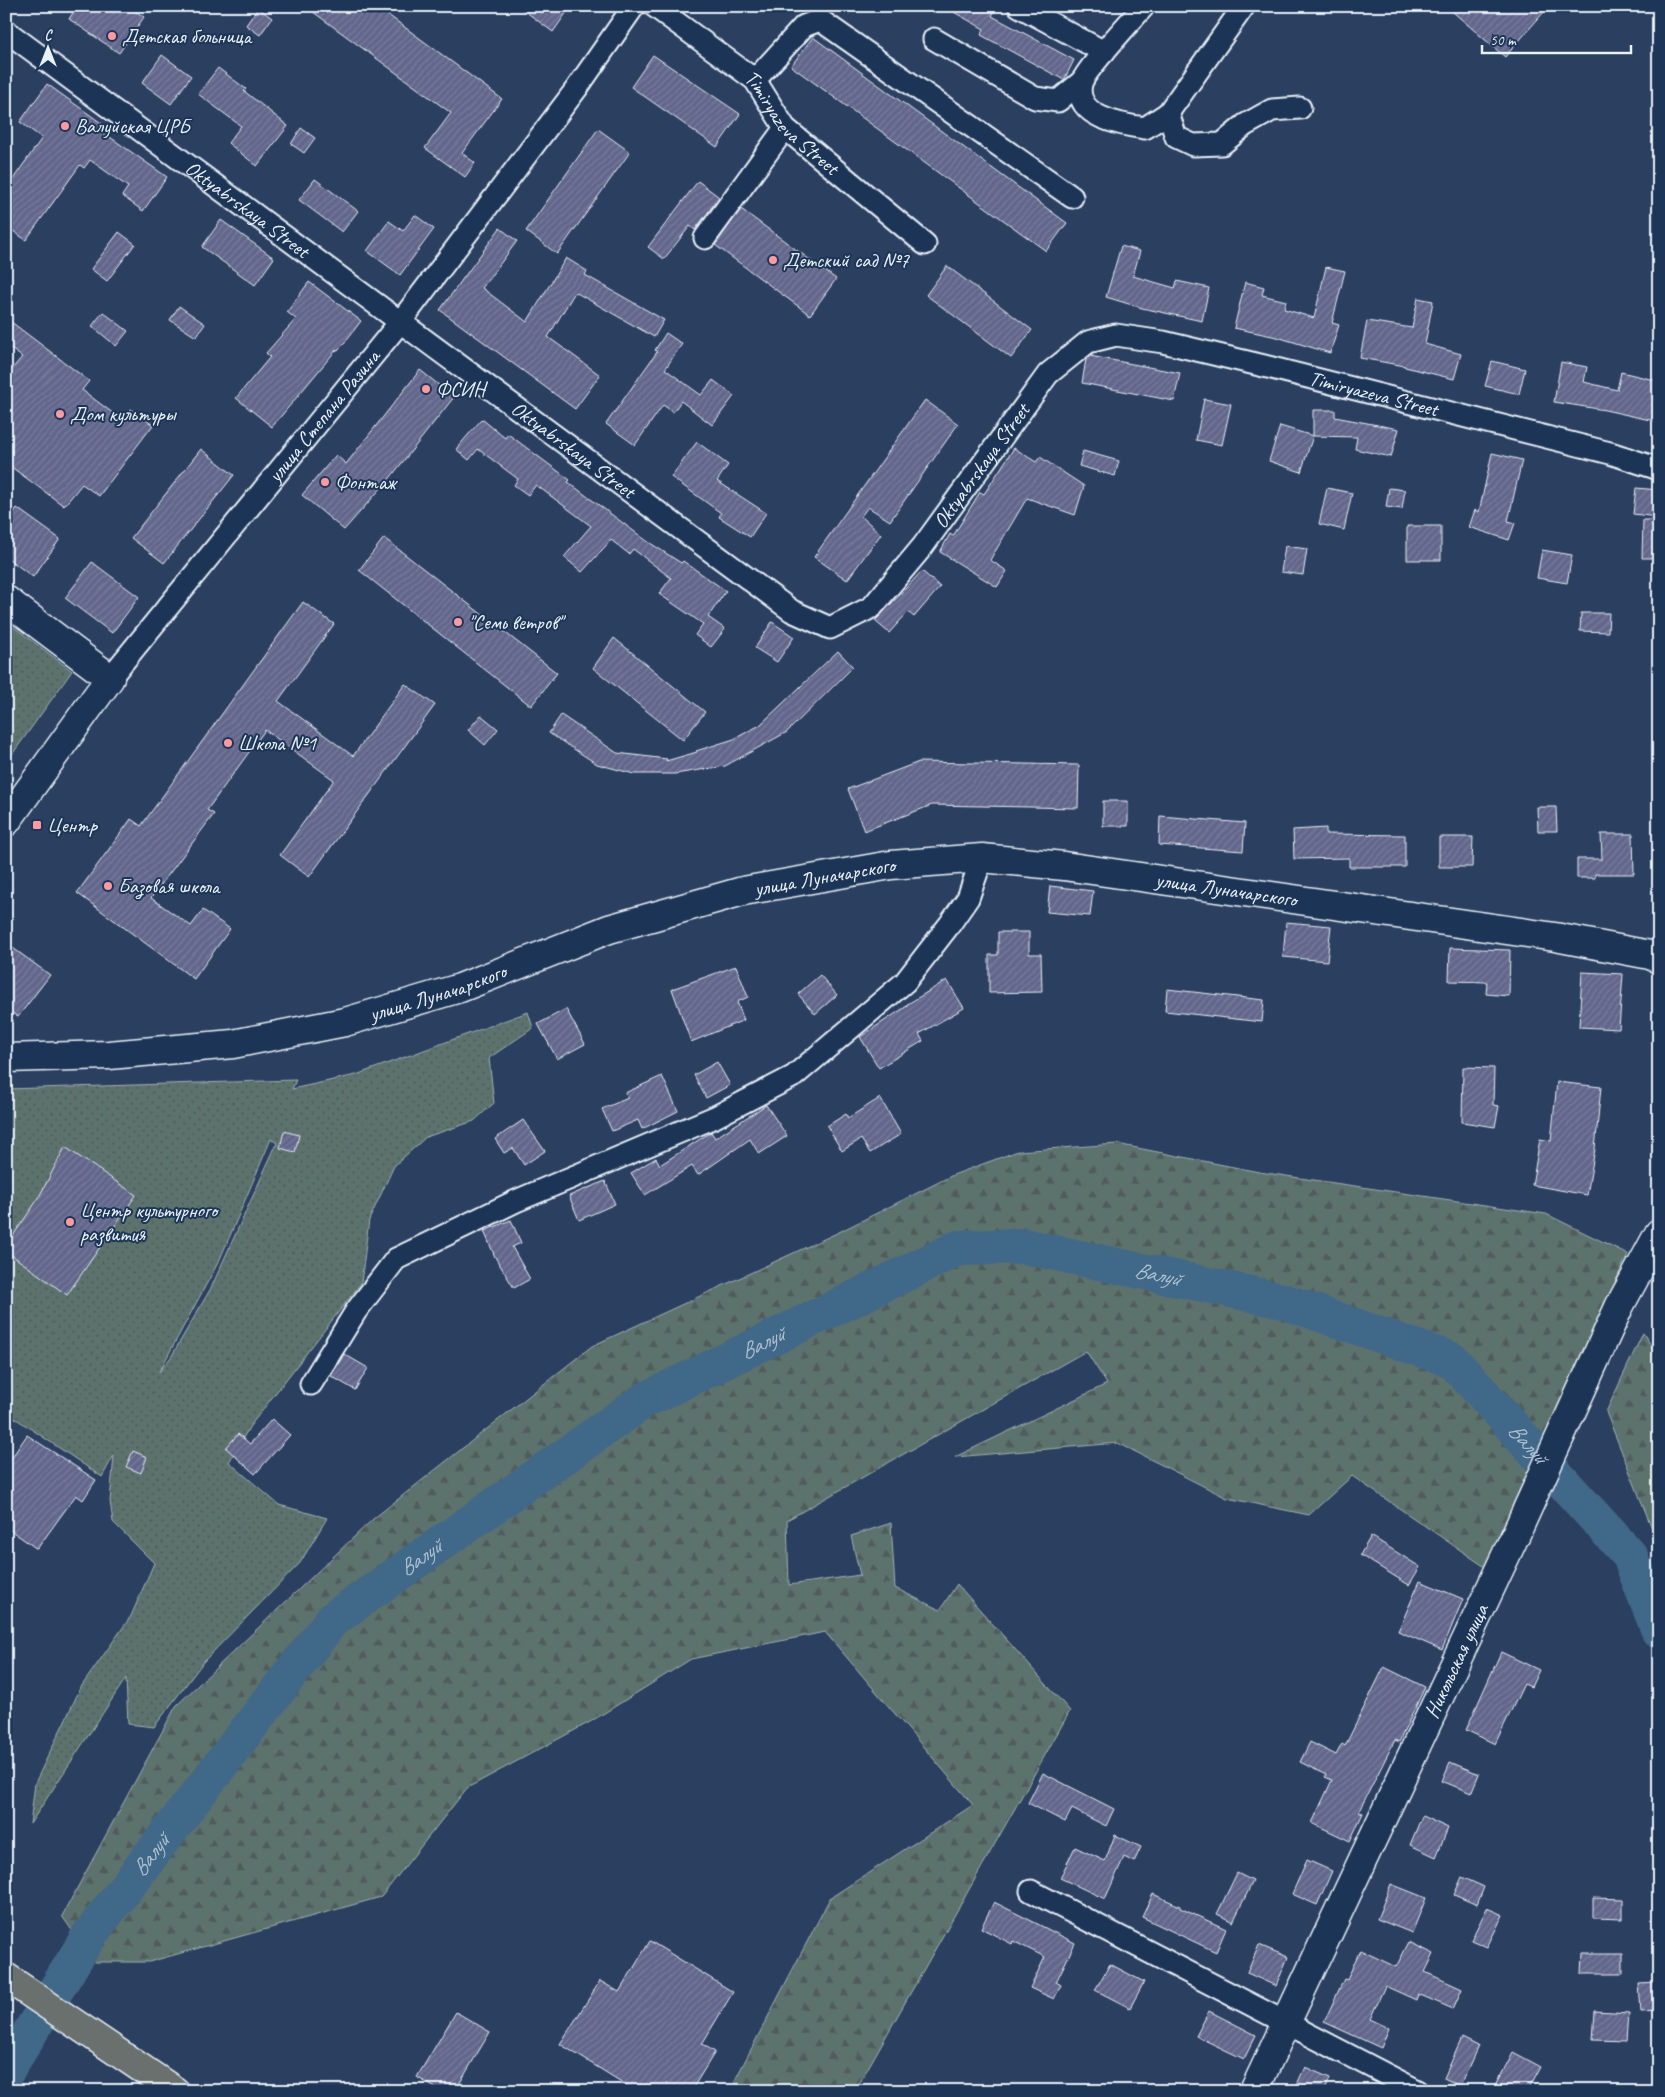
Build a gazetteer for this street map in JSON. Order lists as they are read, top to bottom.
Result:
{
  "streets": {
    "main road": ["улица Степана Разина", "улица Луначарского", "Никольская улица"],
    "street": ["Timiryazeva Street", "Oktyabrskaya Street"]
  },
  "crossings": [
    ["Timiryazeva Street", "Oktyabrskaya Street"],
    ["Oktyabrskaya Street", "улица Степана Разина"]
  ],
  "water": ["Валуй"],
  "places": {
    "other": [
      "Детская больница",
      "Валуйская ЦРБ",
      "Детский сад №7",
      "ФСИН",
      "Дом культуры",
      "Фонтаж",
      "\"Семь ветров\"",
      "Школа №1",
      "Базовая школа",
      "Центр культурного развития"
    ],
    "transit": ["Центр"]
  },
  "scale_bar": "50 m",
  "north": "top"
}
